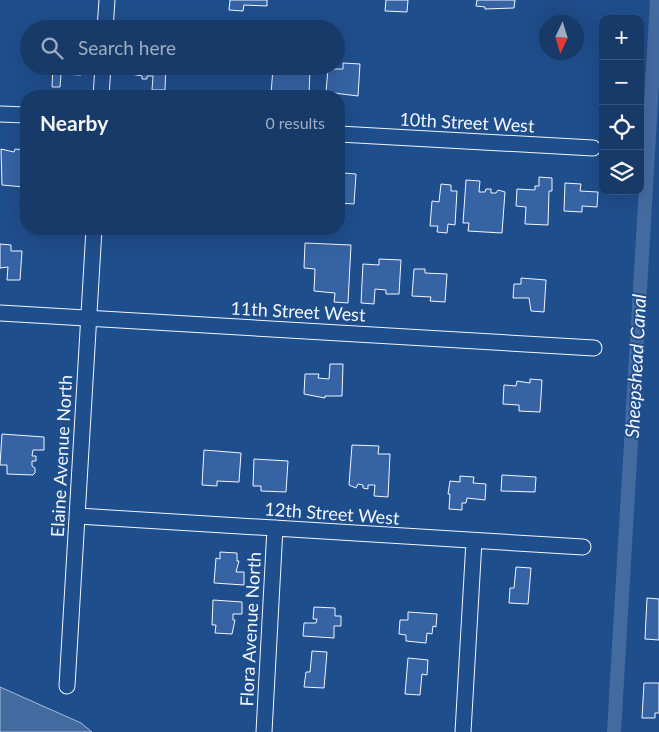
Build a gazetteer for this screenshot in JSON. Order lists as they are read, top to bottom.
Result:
{
  "streets": {
    "street": [
      "10th Street West",
      "11th Street West",
      "Elaine Avenue North",
      "12th Street West",
      "Flora Avenue North"
    ]
  },
  "crossings": [
    ["11th Street West", "Elaine Avenue North"],
    ["Elaine Avenue North", "12th Street West"],
    ["12th Street West", "Flora Avenue North"]
  ],
  "water": ["Sheepshead Canal"],
  "north": "bottom",
  "page": {
    "map_buttons": ["+", "−"],
    "search": "Search here",
    "heading": ["Nearby", "0 results"]
  }
}
